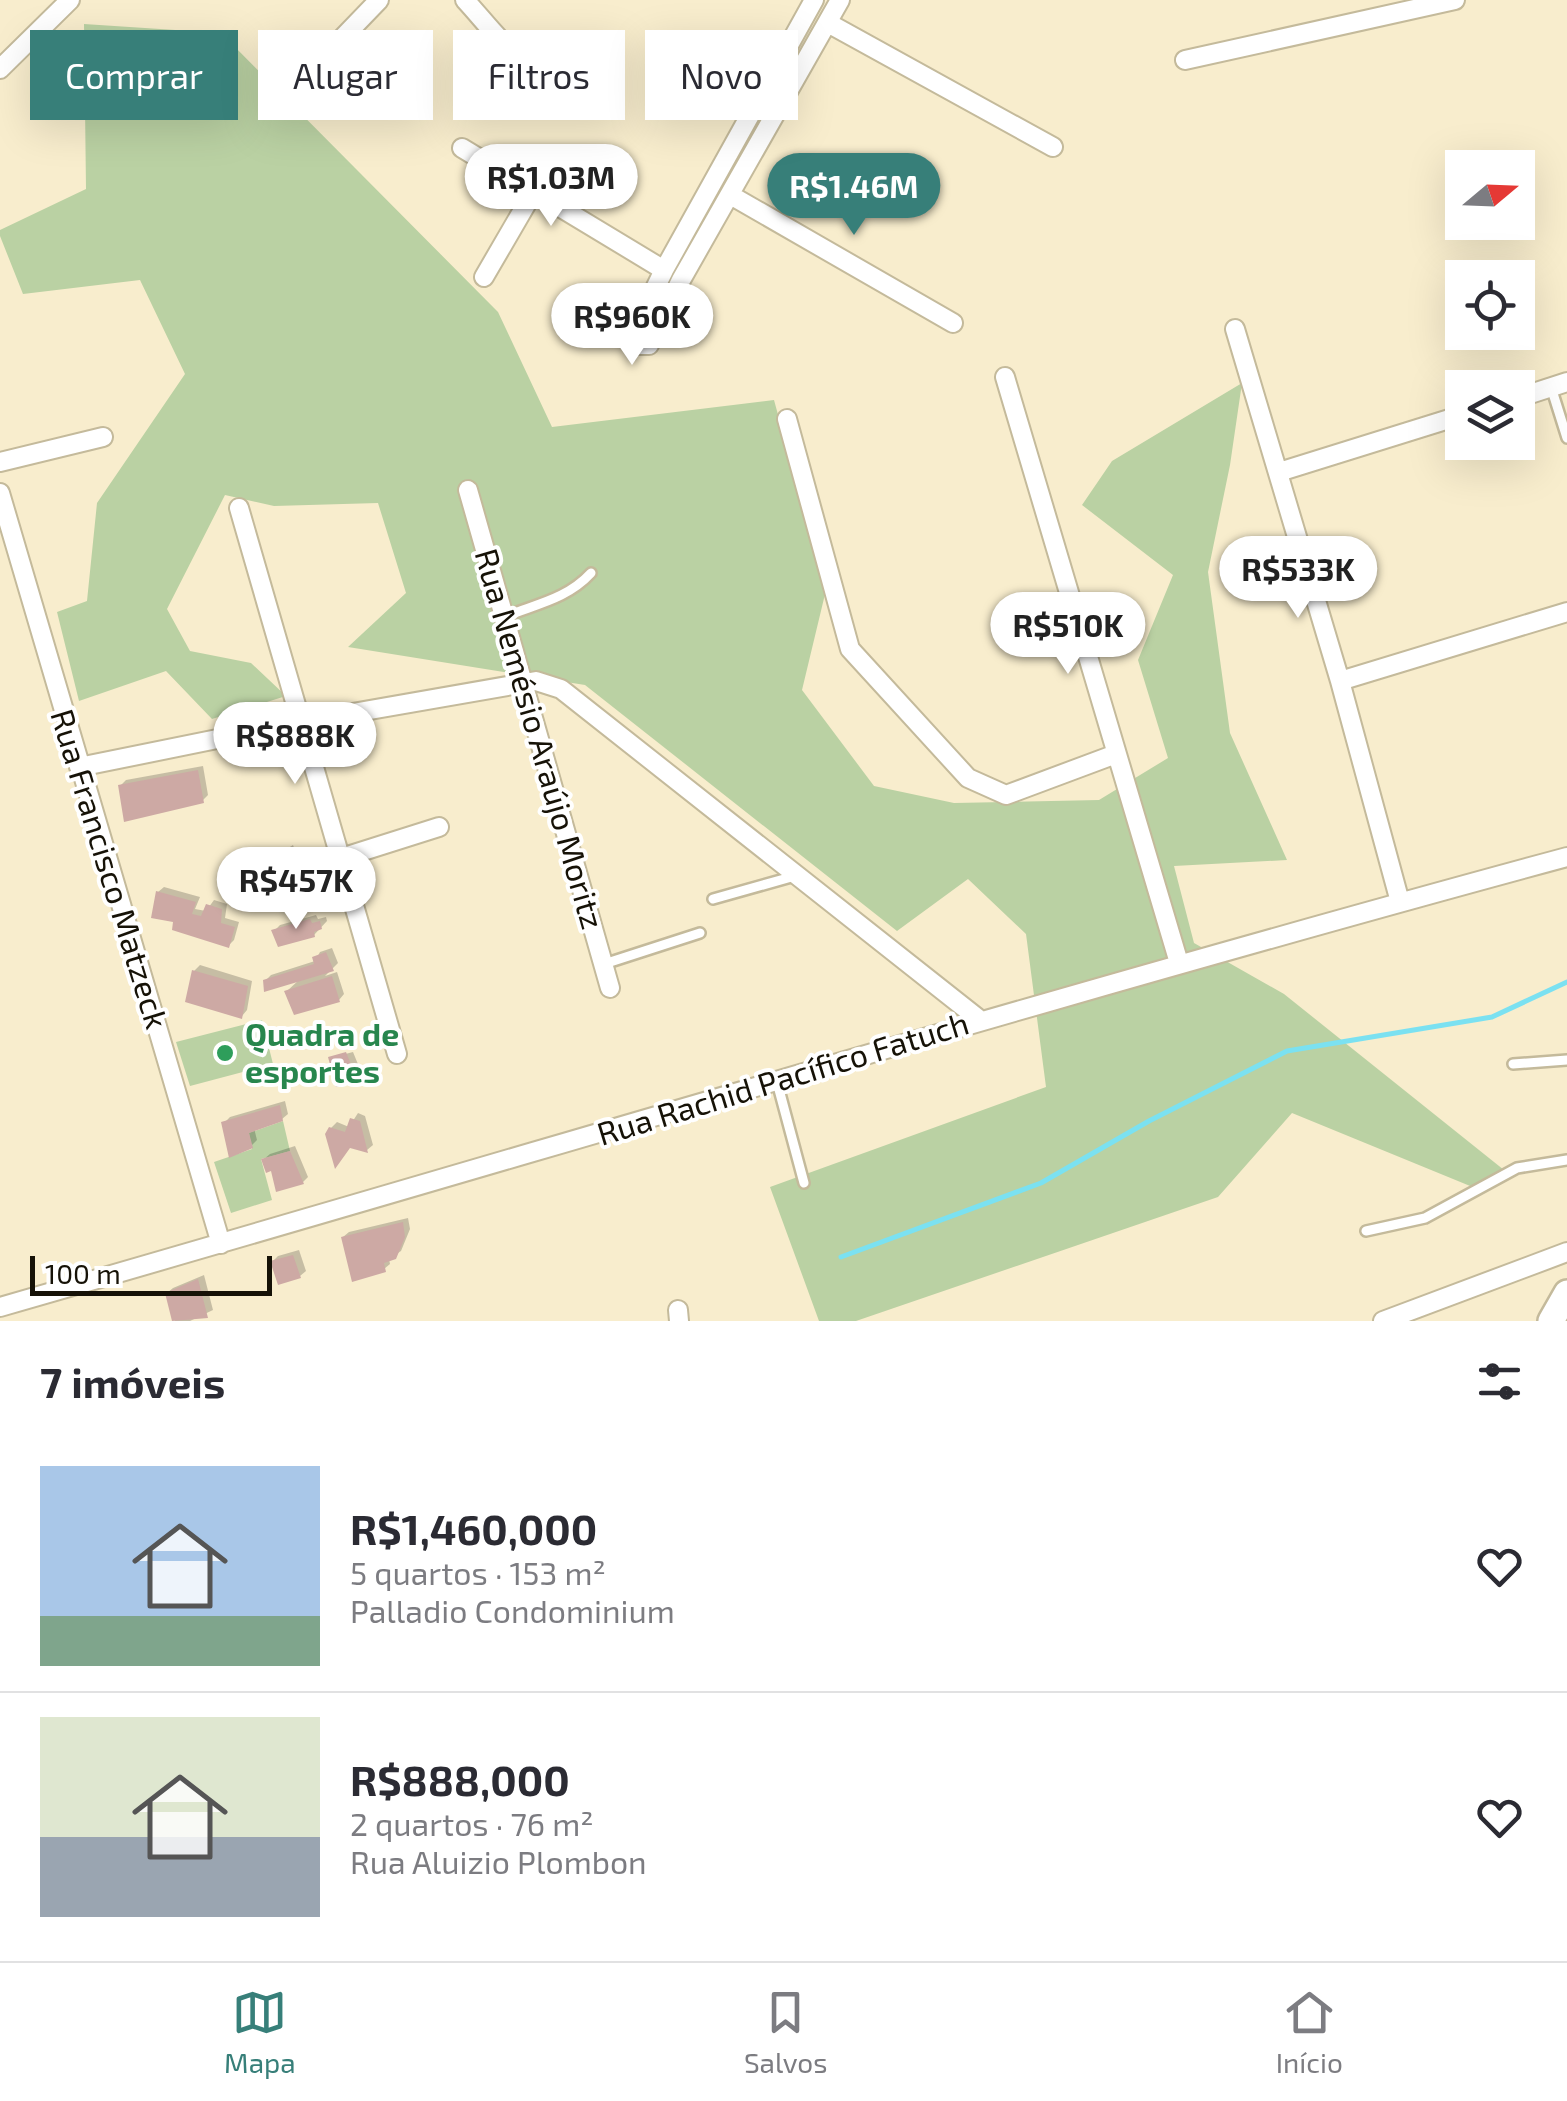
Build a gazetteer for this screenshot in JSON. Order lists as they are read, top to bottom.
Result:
{
  "streets": {
    "street": ["Rua Nemésio Araújo Moritz", "Rua Francisco Matzeck", "Rua Rachid Pacífico Fatuch"]
  },
  "crossings": [
    ["Rua Francisco Matzeck", "Rua Rachid Pacífico Fatuch"]
  ],
  "places": ["Quadra de esportes"],
  "scale_bar": "100 m",
  "north": "right",
  "page": {
    "chip": [
      "Comprar",
      "Alugar",
      "Filtros",
      "Novo"
    ],
    "price": [
      "R$1.03M",
      "R$1.46M",
      "R$960K",
      "R$533K",
      "R$510K",
      "R$888K",
      "R$457K"
    ],
    "scale": "100 m",
    "heading": "7 imóveis",
    "list": [
      {
        "name": "R$1,460,000",
        "note": "5 quartos · 153 m² · Palladio Condominium"
      },
      {
        "name": "R$888,000",
        "note": "2 quartos · 76 m² · Rua Aluizio Plombon"
      }
    ],
    "tabs": ["Mapa", "Salvos", "Início"]
  }
}
